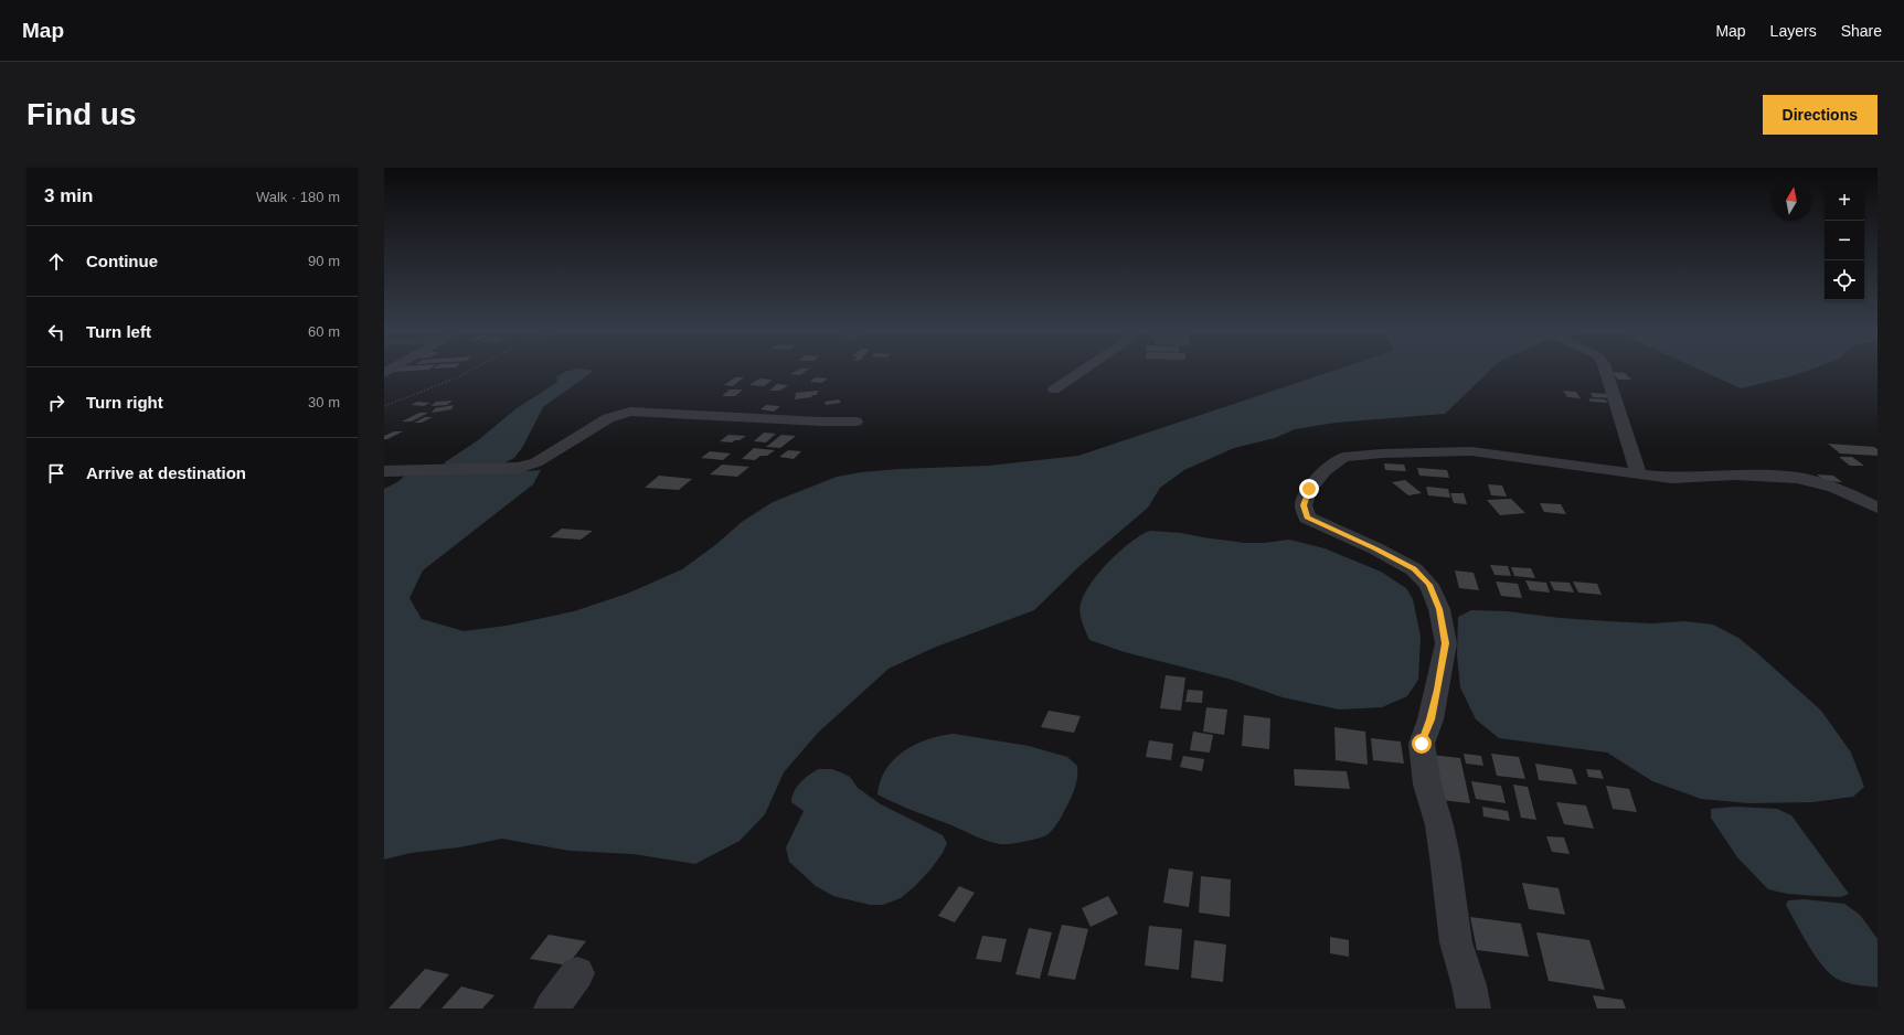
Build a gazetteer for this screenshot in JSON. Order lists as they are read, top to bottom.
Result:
{
  "north": "top",
  "page": {
    "header": "Map",
    "nav": ["Map", "Layers", "Share"],
    "buttons": "Directions",
    "title": "Find us",
    "heading": ["3 min", "Walk · 180 m"],
    "map_buttons": ["+", "−"],
    "list": [
      ["Continue", "90 m"],
      ["Turn left", "60 m"],
      ["Turn right", "30 m"],
      "Arrive at destination"
    ]
  }
}
